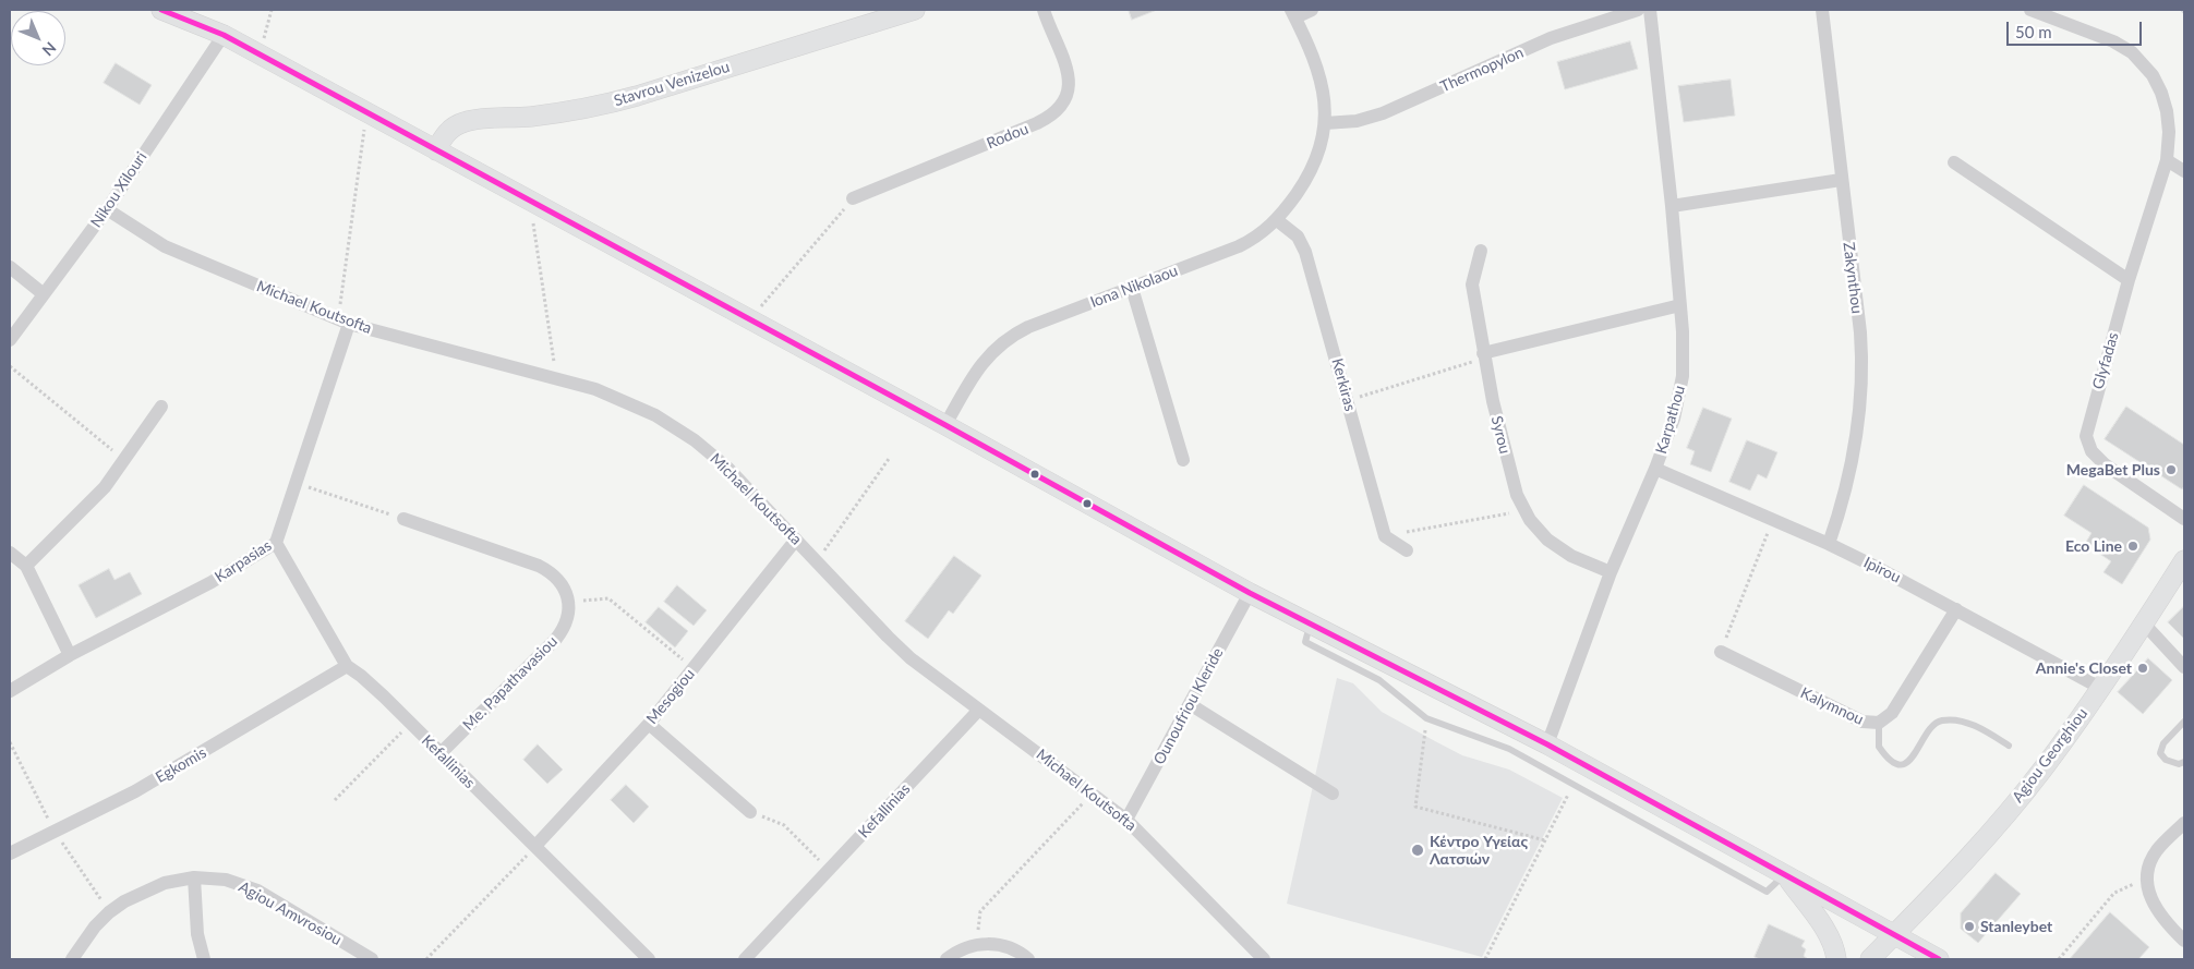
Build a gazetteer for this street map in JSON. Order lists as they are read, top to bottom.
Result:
{
  "streets": {
    "main road": ["Stavrou Venizelou", "Agiou Georghiou"],
    "street": [
      "Thermopylon",
      "Rodou",
      "Nikou Xilouri",
      "Zakynthou",
      "Iona Nikolaou",
      "Michael Koutsofta",
      "Glyfadas",
      "Kerkiras",
      "Karpathou",
      "Syrou",
      "Karpasias",
      "Ipirou",
      "Me. Papathavasiou",
      "Mesogiou",
      "Ounoufriou Kleride",
      "Kalymnou",
      "Kefallinias",
      "Egkomis",
      "Agiou Amvrosiou"
    ]
  },
  "crossings": [
    ["Thermopylon", "Iona Nikolaou"],
    ["Nikou Xilouri", "Michael Koutsofta"],
    ["Zakynthou", "Ipirou"],
    ["Iona Nikolaou", "Kerkiras"],
    ["Michael Koutsofta", "Karpasias"],
    ["Michael Koutsofta", "Mesogiou"],
    ["Michael Koutsofta", "Ounoufriou Kleride"],
    ["Michael Koutsofta", "Kefallinias"],
    ["Karpathou", "Syrou"],
    ["Karpathou", "Ipirou"],
    ["Karpasias", "Kefallinias"],
    ["Ipirou", "Kalymnou"],
    ["Ipirou", "Agiou Georghiou"],
    ["Me. Papathavasiou", "Kefallinias"],
    ["Mesogiou", "Kefallinias"],
    ["Kefallinias", "Egkomis"]
  ],
  "places": [
    "MegaBet Plus",
    "Eco Line",
    "Annie's Closet",
    "Κέντρο Υγείας Λατσιών",
    "Stanleybet"
  ],
  "scale_bar": "50 m",
  "north": "bottom right"
}
